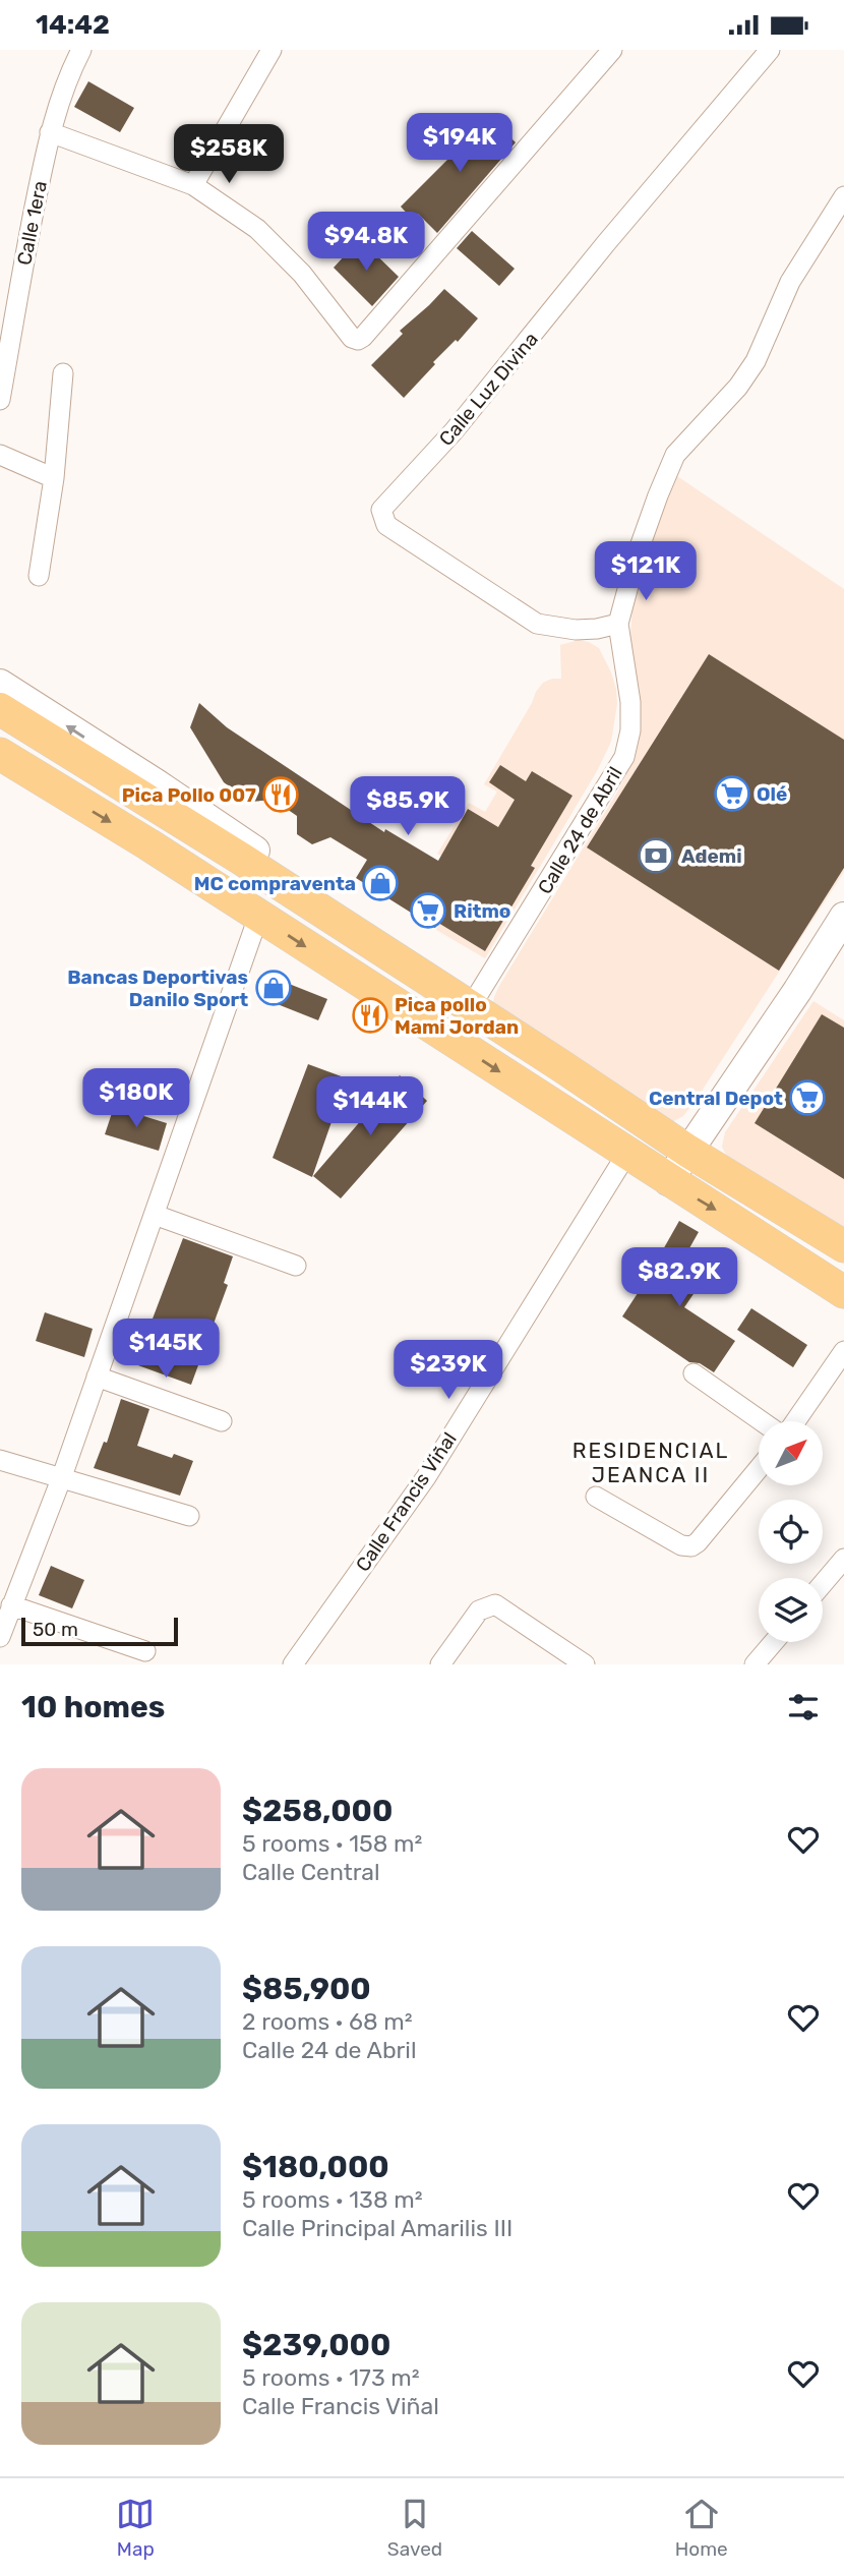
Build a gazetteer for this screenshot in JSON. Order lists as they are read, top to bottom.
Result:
{
  "streets": {
    "street": [
      "Calle 1era",
      "Calle Luz Divina",
      "Calle 24 de Abril",
      "Calle Francis Viñal"
    ]
  },
  "crossings": [
    ["Calle Luz Divina", "Calle 24 de Abril"]
  ],
  "districts": ["RESIDENCIAL JEANCA II"],
  "places": {
    "supermarket": ["Olé", "Ritmo", "Central Depot"],
    "restaurant": ["Pica Pollo 007", "Pica pollo Mami Jordan"],
    "bank": ["Ademi"],
    "shop": ["MC compraventa", "Bancas Deportivas Danilo Sport"]
  },
  "scale_bar": "50 m",
  "north": "top right",
  "page": {
    "status": "14:42",
    "price": [
      "$194K",
      "$258K",
      "$94.8K",
      "$121K",
      "$85.9K",
      "$180K",
      "$144K",
      "$82.9K",
      "$145K",
      "$239K"
    ],
    "scale": "50 m",
    "heading": "10 homes",
    "list": [
      {
        "name": "$258,000",
        "note": "5 rooms · 158 m² · Calle Central"
      },
      {
        "name": "$85,900",
        "note": "2 rooms · 68 m² · Calle 24 de Abril"
      },
      {
        "name": "$180,000",
        "note": "5 rooms · 138 m² · Calle Principal Amarilis III"
      },
      {
        "name": "$239,000",
        "note": "5 rooms · 173 m² · Calle Francis Viñal"
      }
    ],
    "tabs": ["Map", "Saved", "Home"]
  }
}
